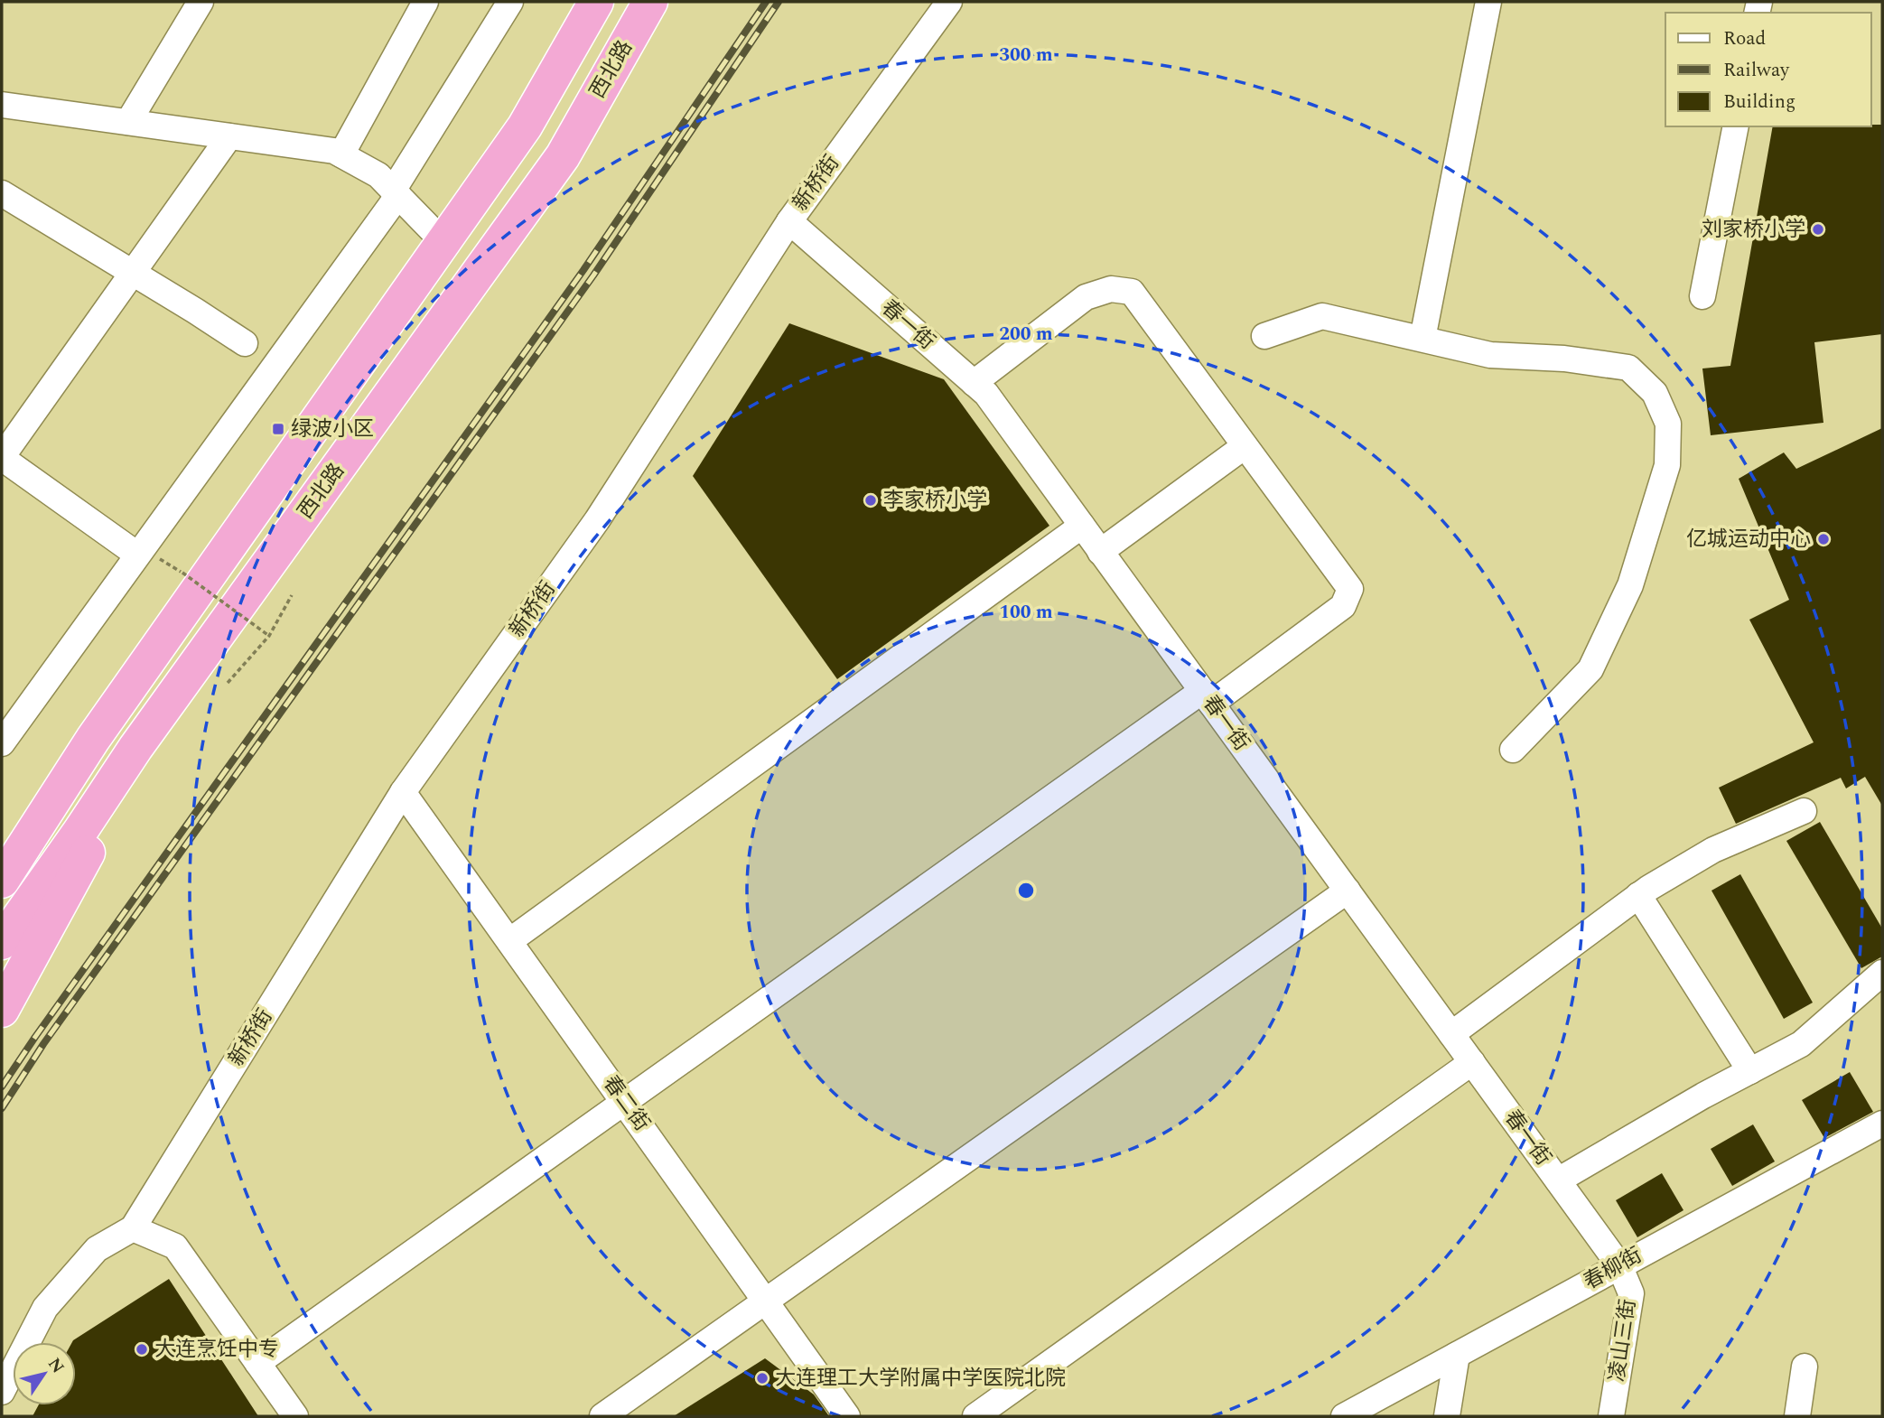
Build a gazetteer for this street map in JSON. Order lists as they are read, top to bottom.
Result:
{
  "streets": {
    "highway": ["西北路"],
    "street": [
      "新桥街",
      "春一街",
      "春二街",
      "春柳街",
      "凌山三街"
    ]
  },
  "crossings": [
    ["新桥街", "春一街"],
    ["新桥街", "春二街"],
    ["春一街", "春柳街"],
    ["春一街", "凌山三街"],
    ["春柳街", "凌山三街"]
  ],
  "places": {
    "other": [
      "刘家桥小学",
      "李家桥小学",
      "亿城运动中心",
      "大连烹饪中专",
      "大连理工大学附属中学医院北院"
    ],
    "transit": ["绿波小区"]
  },
  "legend": ["Road", "Railway", "Building"],
  "north": "top right",
  "rings": ["300 m", "200 m", "100 m"]
}
